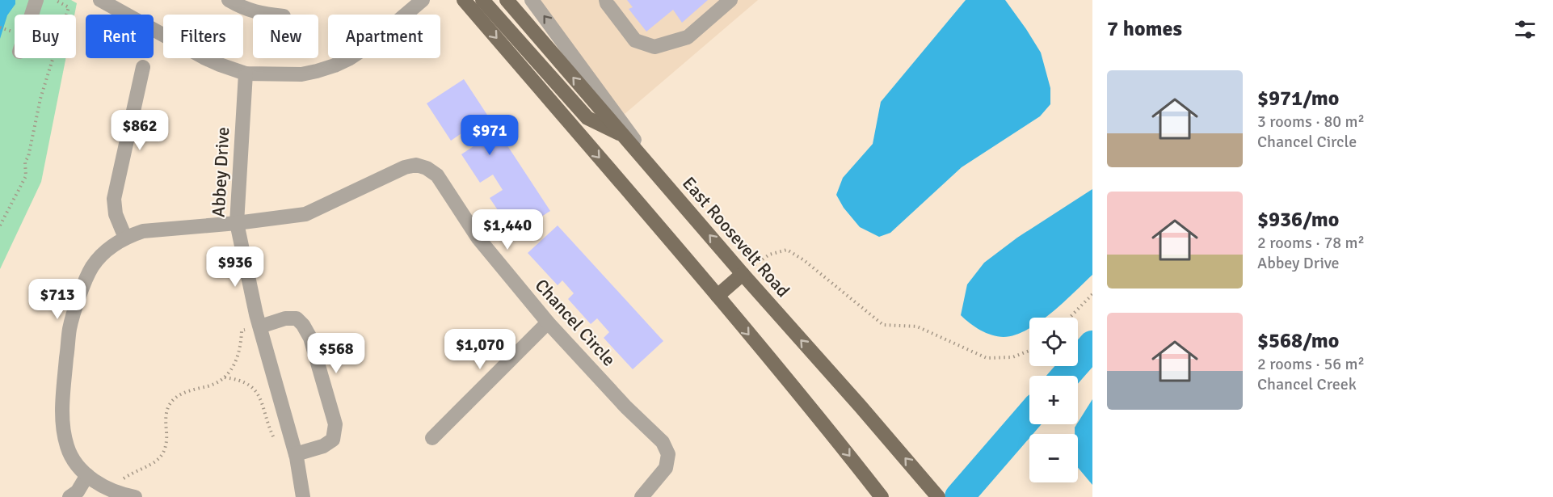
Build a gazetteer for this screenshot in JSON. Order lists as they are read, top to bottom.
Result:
{
  "streets": {
    "main road": ["East Roosevelt Road"],
    "street": ["Abbey Drive", "Chancel Circle"]
  },
  "crossings": [
    ["Abbey Drive", "Chancel Circle"]
  ],
  "page": {
    "heading": "7 homes",
    "chip": [
      "Buy",
      "Rent",
      "Filters",
      "New",
      "Apartment"
    ],
    "list": [
      {
        "name": "$971/mo",
        "note": "3 rooms · 80 m² · Chancel Circle"
      },
      {
        "name": "$936/mo",
        "note": "2 rooms · 78 m² · Abbey Drive"
      },
      {
        "name": "$568/mo",
        "note": "2 rooms · 56 m² · Chancel Creek"
      }
    ],
    "price": [
      "$862",
      "$971",
      "$1,440",
      "$936",
      "$713",
      "$1,070",
      "$568"
    ],
    "map_buttons": ["+", "−"]
  }
}
